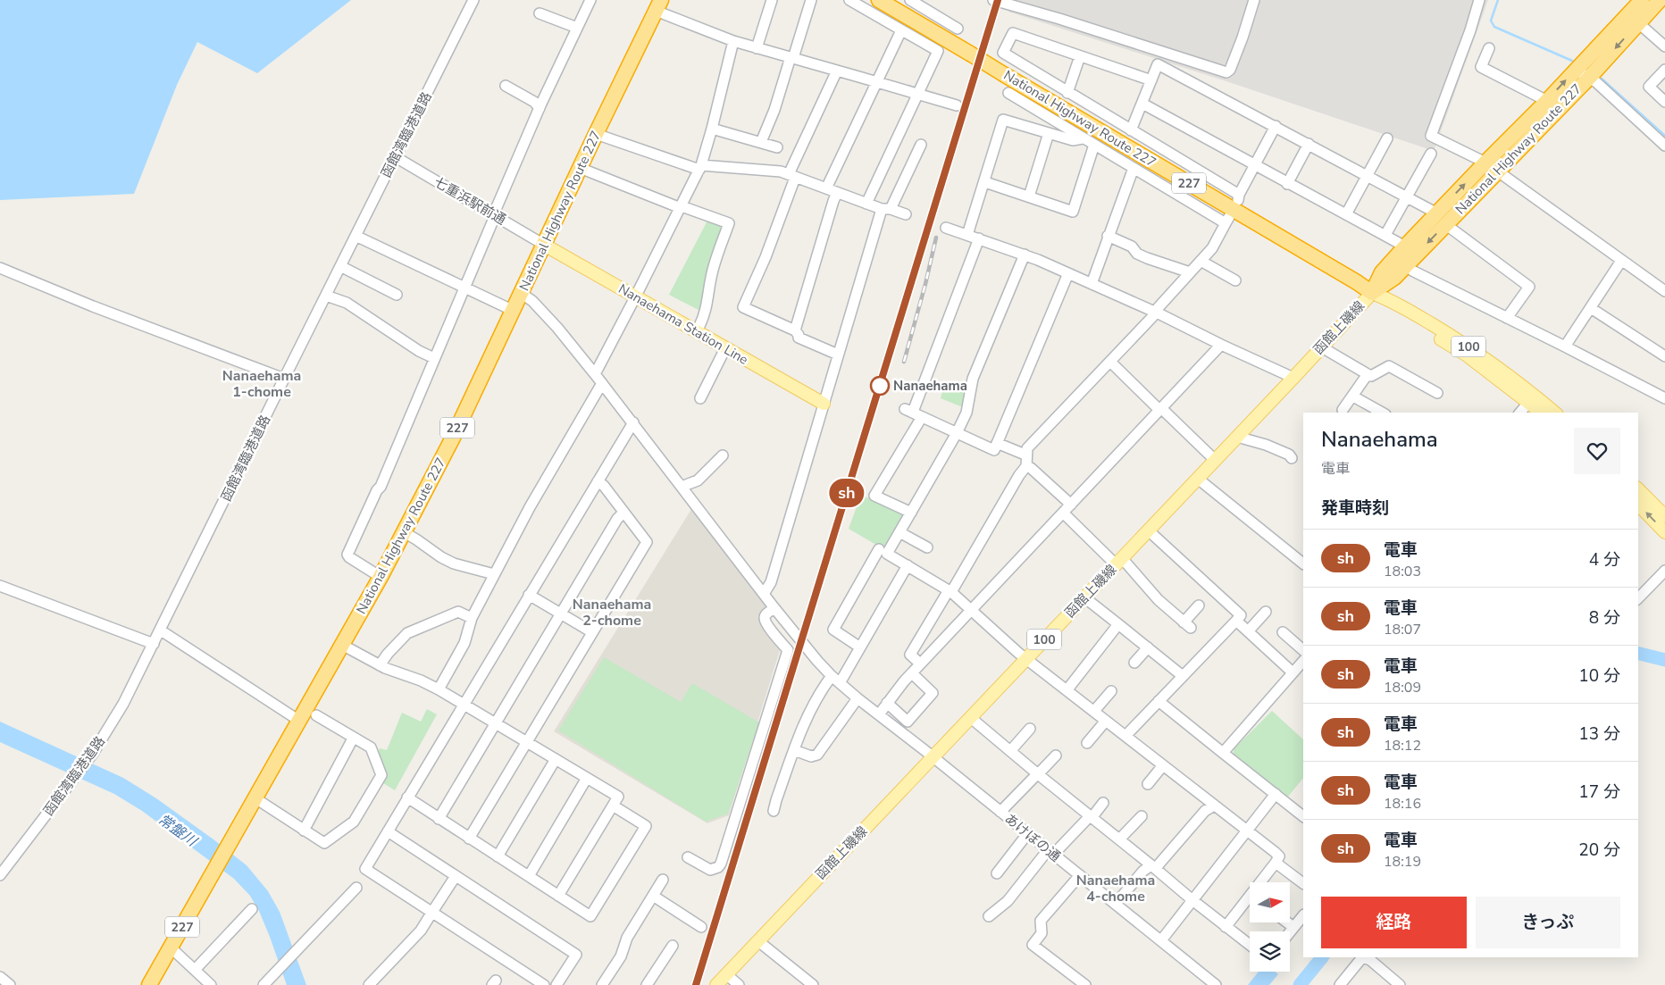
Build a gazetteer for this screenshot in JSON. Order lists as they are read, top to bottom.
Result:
{
  "streets": {
    "highway": ["National Highway Route 227", "227"],
    "main road": ["Nanaehama Station Line", "函館上磯線", "100"],
    "street": ["函館湾臨港道路", "七重浜駅前通", "あけぼの通"]
  },
  "crossings": [
    ["National Highway Route 227", "七重浜駅前通"],
    ["National Highway Route 227", "Nanaehama Station Line"],
    ["National Highway Route 227", "函館上磯線"],
    ["National Highway Route 227", "あけぼの通"],
    ["函館湾臨港道路", "七重浜駅前通"],
    ["七重浜駅前通", "Nanaehama Station Line"],
    ["函館上磯線", "あけぼの通"]
  ],
  "districts": ["Nanaehama 1-chome", "Nanaehama 2-chome", "Nanaehama 4-chome"],
  "water": ["常盤川"],
  "places": ["Nanaehama"],
  "north": "right",
  "page": {
    "on_map": "sh",
    "heading": [
      ["Nanaehama", "電車"],
      "発車時刻"
    ],
    "list": [
      {
        "mark": "sh",
        "name": "電車",
        "note": "18:03",
        "value": "4 分"
      },
      {
        "mark": "sh",
        "name": "電車",
        "note": "18:07",
        "value": "8 分"
      },
      {
        "mark": "sh",
        "name": "電車",
        "note": "18:09",
        "value": "10 分"
      },
      {
        "mark": "sh",
        "name": "電車",
        "note": "18:12",
        "value": "13 分"
      },
      {
        "mark": "sh",
        "name": "電車",
        "note": "18:16",
        "value": "17 分"
      },
      {
        "mark": "sh",
        "name": "電車",
        "note": "18:19",
        "value": "20 分"
      }
    ],
    "buttons": ["経路", "きっぷ"]
  }
}
